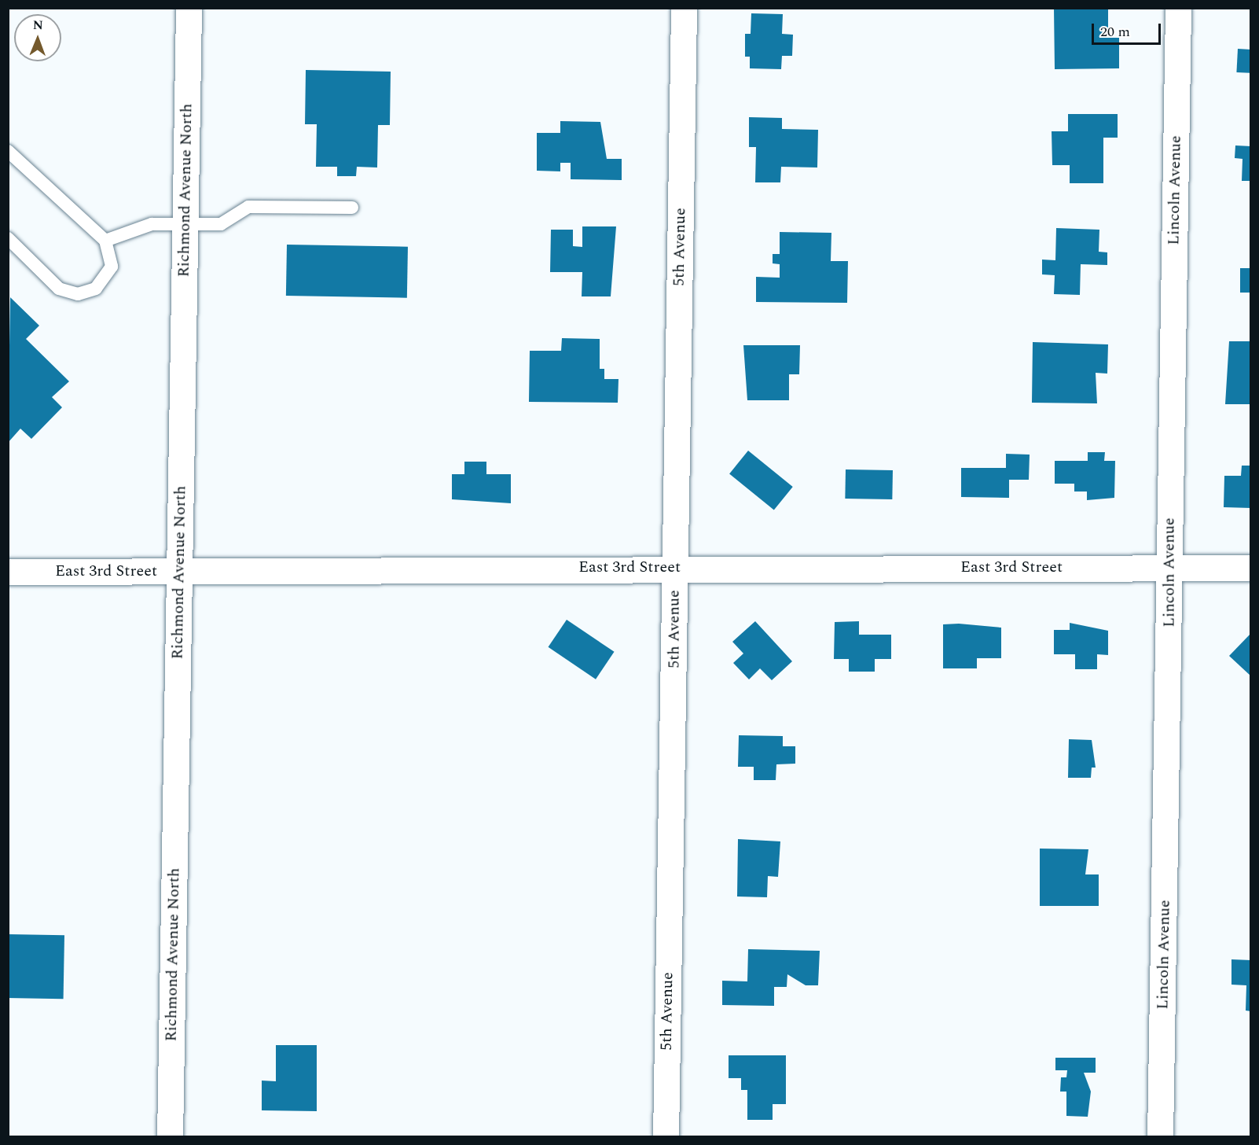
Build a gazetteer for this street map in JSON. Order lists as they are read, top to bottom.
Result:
{
  "streets": {
    "street": [
      "Richmond Avenue North",
      "Lincoln Avenue",
      "5th Avenue",
      "East 3rd Street"
    ]
  },
  "crossings": [
    ["Richmond Avenue North", "East 3rd Street"],
    ["Lincoln Avenue", "East 3rd Street"],
    ["5th Avenue", "East 3rd Street"]
  ],
  "scale_bar": "20 m",
  "north": "top"
}
